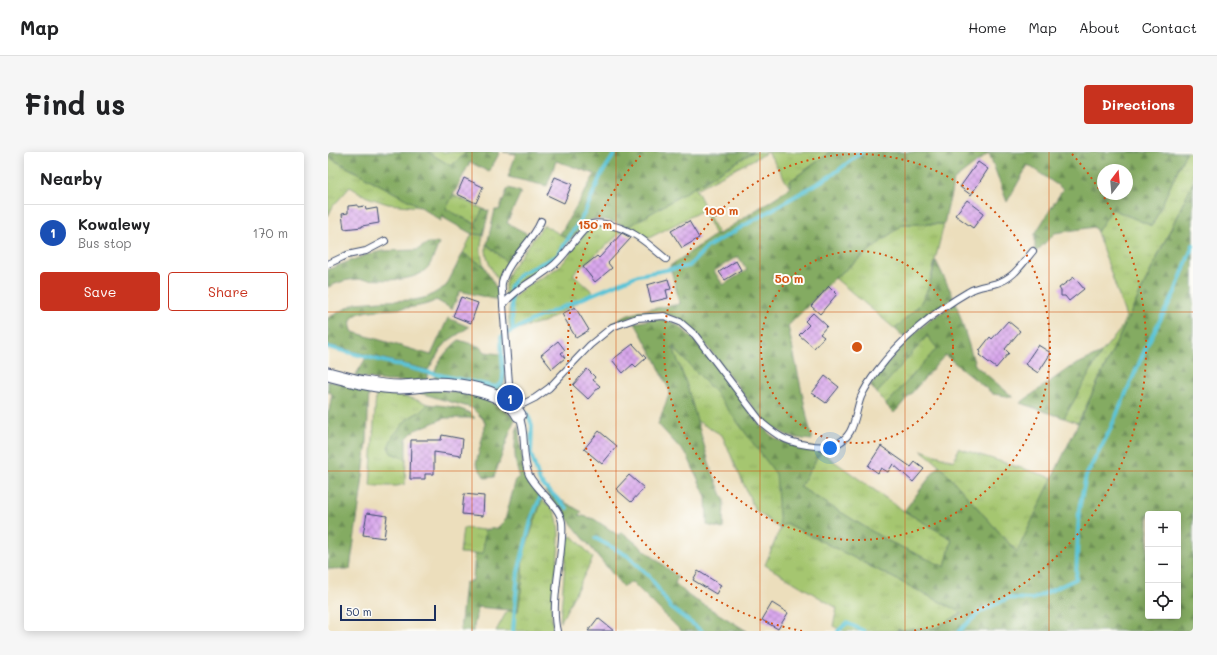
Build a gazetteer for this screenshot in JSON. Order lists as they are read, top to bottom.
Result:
{
  "scale_bar": "50 m",
  "north": "top",
  "page": {
    "header": "Map",
    "nav": [
      "Home",
      "Map",
      "About",
      "Contact"
    ],
    "buttons": [
      "Directions",
      ["Save", "Share"]
    ],
    "title": "Find us",
    "heading": "Nearby",
    "list": [
      {
        "mark": "1",
        "name": "Kowalewy",
        "note": "Bus stop",
        "value": "170 m"
      }
    ],
    "pins": "1",
    "map_buttons": ["+", "−"],
    "scale": "50 m"
  },
  "rings": ["100 m", "150 m", "50 m"]
}
